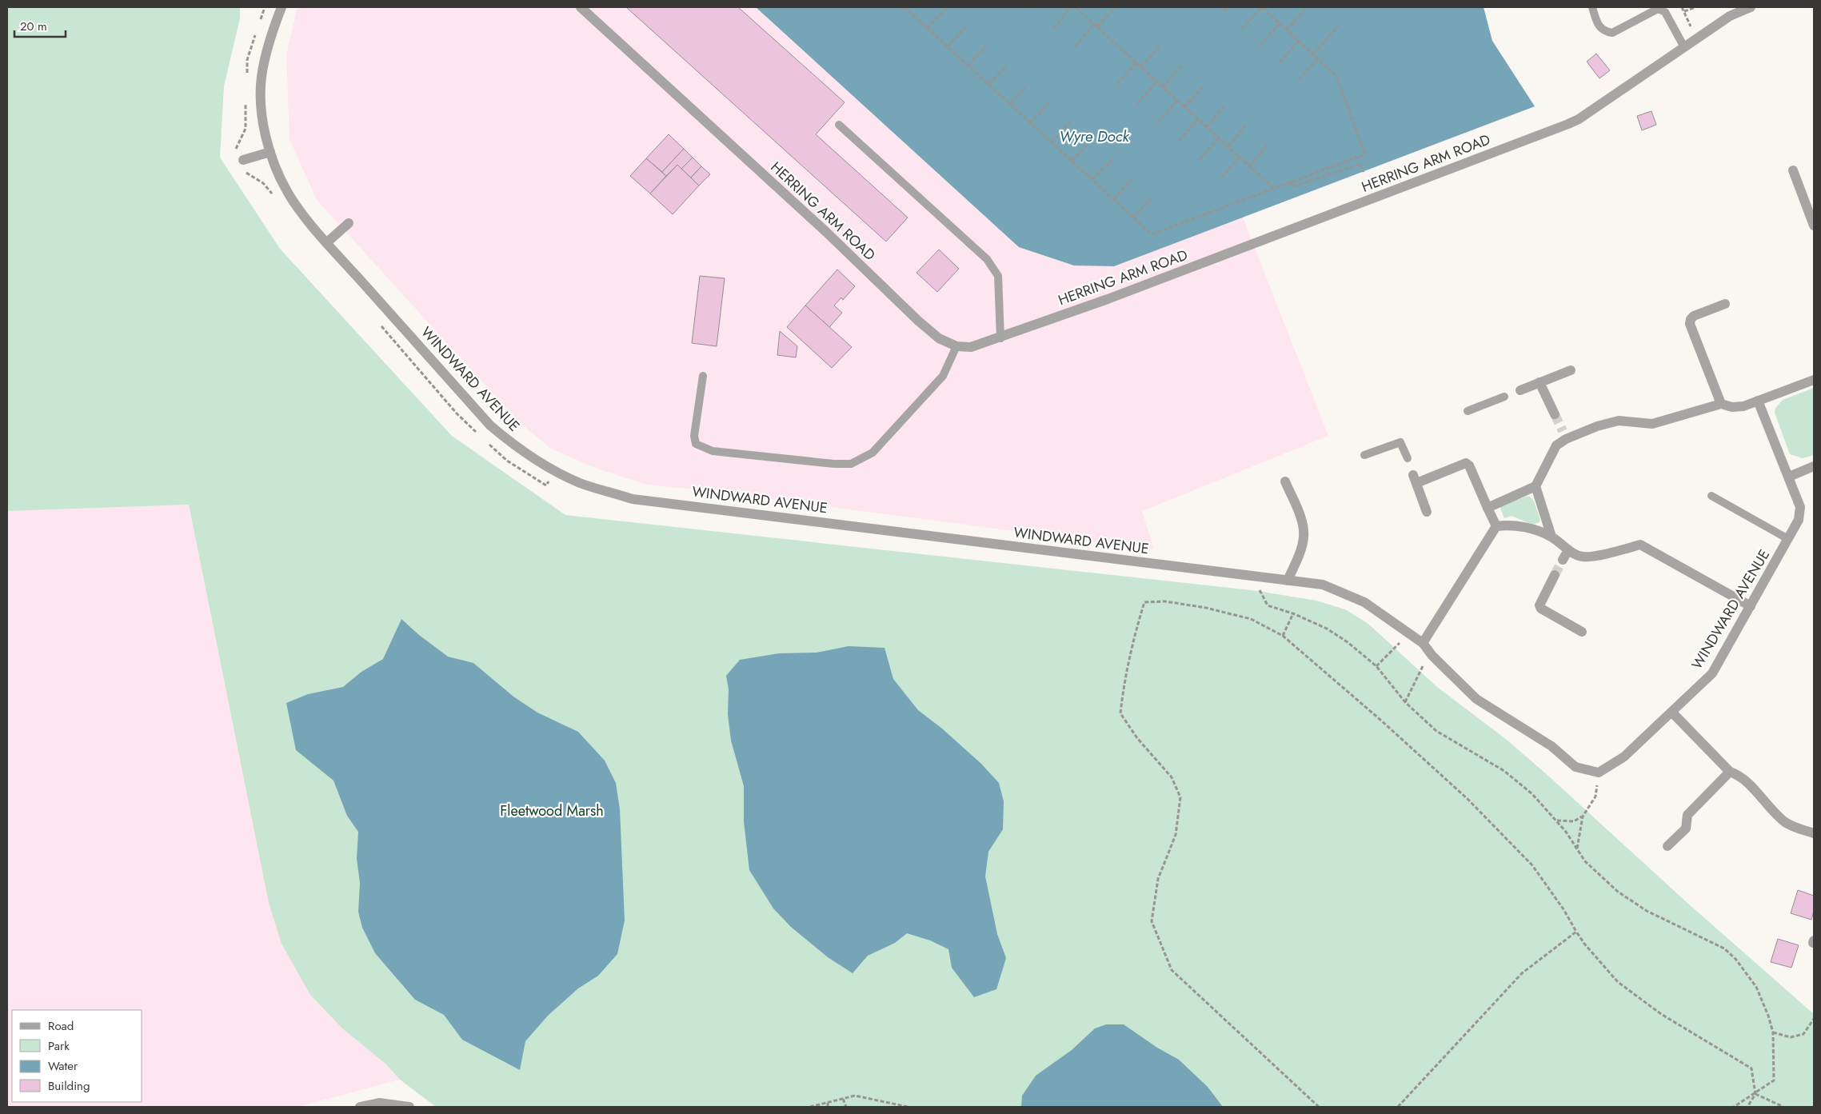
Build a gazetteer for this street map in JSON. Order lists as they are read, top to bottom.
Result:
{
  "streets": {
    "street": ["HERRING ARM ROAD", "WINDWARD AVENUE"]
  },
  "water": ["Wyre Dock"],
  "parks": ["Fleetwood Marsh"],
  "legend": [
    "Road",
    "Park",
    "Water",
    "Building"
  ],
  "scale_bar": "20 m"
}
